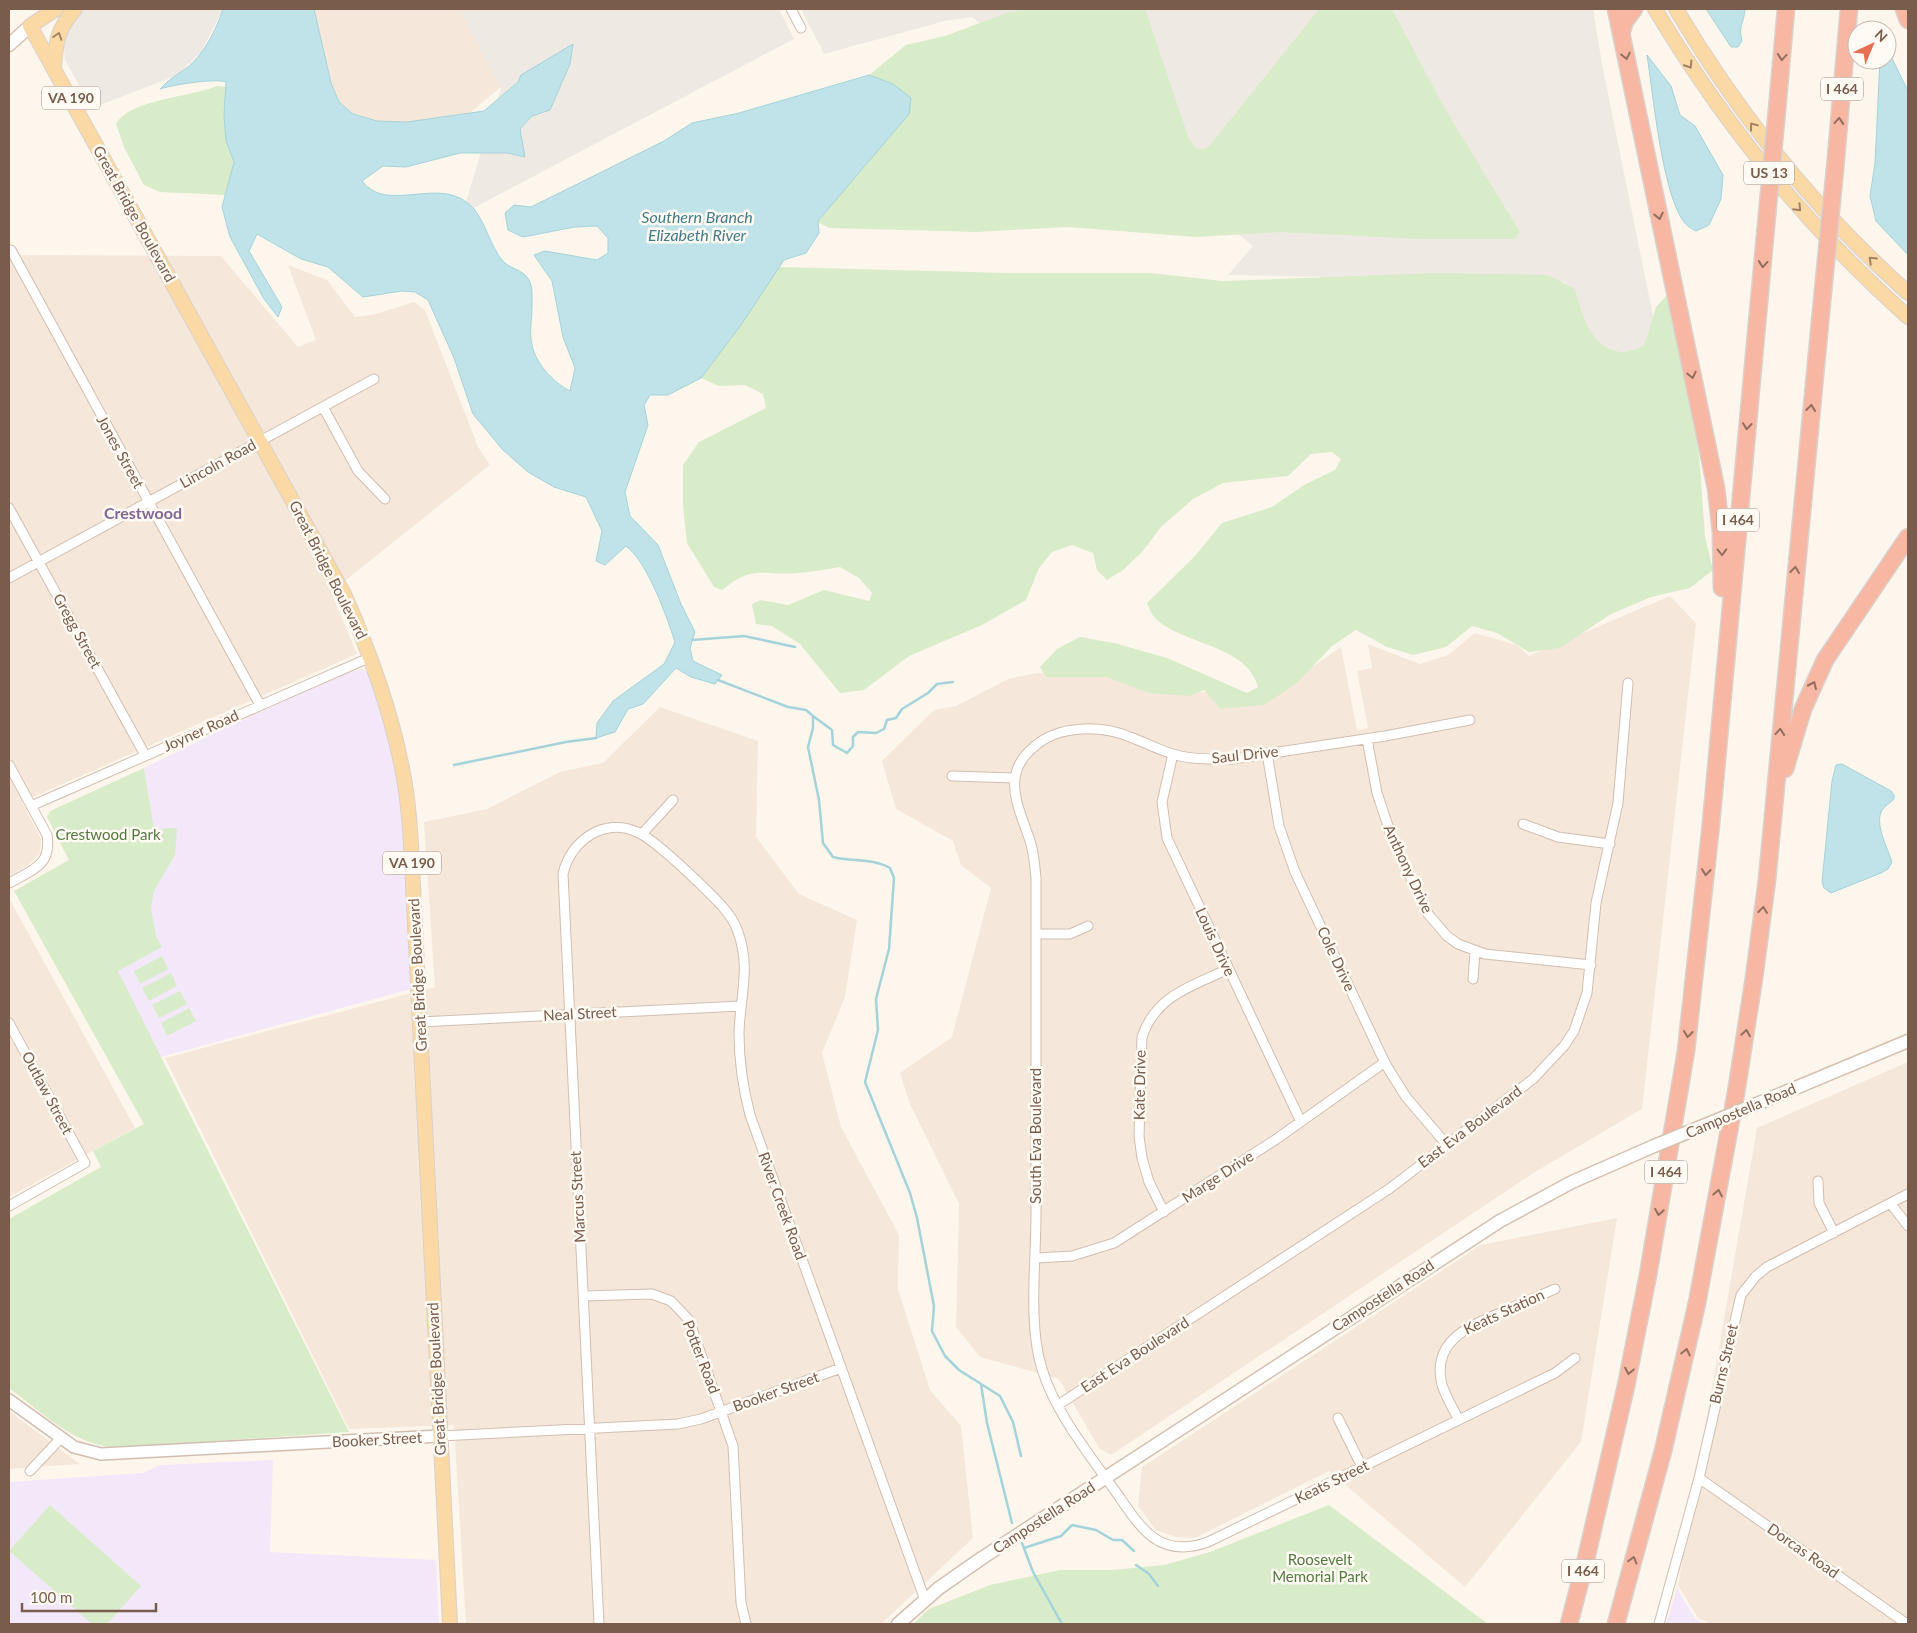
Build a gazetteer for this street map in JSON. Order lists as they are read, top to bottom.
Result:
{
  "streets": {
    "highway": ["I 464"],
    "main road": [
      "VA 190",
      "US 13",
      "Great Bridge Boulevard",
      "Campostella Road"
    ],
    "street": [
      "Jones Street",
      "Lincoln Road",
      "Gregg Street",
      "Joyner Road",
      "Saul Drive",
      "Anthony Drive",
      "Louis Drive",
      "Cole Drive",
      "Neal Street",
      "Kate Drive",
      "Outlaw Street",
      "East Eva Boulevard",
      "South Eva Boulevard",
      "Marge Drive",
      "Marcus Street",
      "River Creek Road",
      "Keats Station",
      "Potter Road",
      "Burns Street",
      "Booker Street",
      "Keats Street",
      "Dorcas Road"
    ]
  },
  "crossings": [
    ["Great Bridge Boulevard", "Lincoln Road"],
    ["Great Bridge Boulevard", "Joyner Road"],
    ["Great Bridge Boulevard", "Neal Street"],
    ["Great Bridge Boulevard", "Booker Street"],
    ["Jones Street", "Lincoln Road"],
    ["Jones Street", "Joyner Road"],
    ["Lincoln Road", "Gregg Street"],
    ["Gregg Street", "Joyner Road"],
    ["Saul Drive", "Anthony Drive"],
    ["Saul Drive", "Louis Drive"],
    ["Saul Drive", "Cole Drive"],
    ["Saul Drive", "South Eva Boulevard"],
    ["Anthony Drive", "East Eva Boulevard"],
    ["Louis Drive", "Kate Drive"],
    ["Louis Drive", "Marge Drive"],
    ["Cole Drive", "East Eva Boulevard"],
    ["Cole Drive", "Marge Drive"],
    ["Neal Street", "Marcus Street"],
    ["Neal Street", "River Creek Road"],
    ["Kate Drive", "Marge Drive"],
    ["Campostella Road", "South Eva Boulevard"],
    ["Campostella Road", "River Creek Road"],
    ["Campostella Road", "Keats Street"],
    ["East Eva Boulevard", "South Eva Boulevard"],
    ["South Eva Boulevard", "Marge Drive"],
    ["South Eva Boulevard", "Keats Street"],
    ["Marcus Street", "River Creek Road"],
    ["Marcus Street", "Potter Road"],
    ["Marcus Street", "Booker Street"],
    ["River Creek Road", "Booker Street"],
    ["Keats Station", "Keats Street"],
    ["Potter Road", "Booker Street"],
    ["Burns Street", "Dorcas Road"]
  ],
  "districts": ["Crestwood"],
  "water": ["Southern Branch Elizabeth River"],
  "parks": ["Crestwood Park", "Roosevelt Memorial Park"],
  "scale_bar": "100 m",
  "north": "top right"
}
